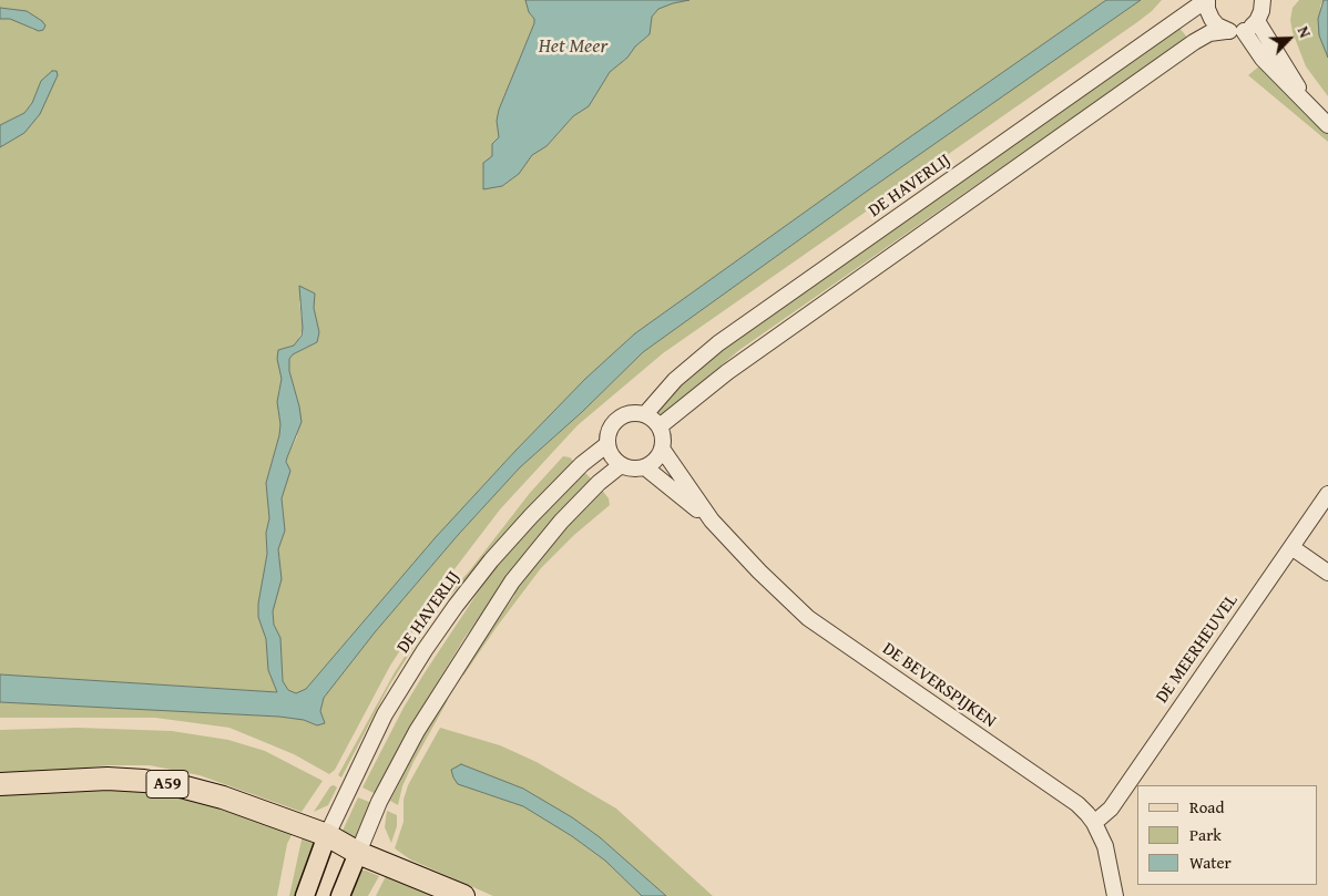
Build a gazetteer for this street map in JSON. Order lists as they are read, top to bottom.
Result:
{
  "streets": {
    "highway": ["A59"],
    "street": ["DE HAVERLIJ", "DE MEERHEUVEL", "DE BEVERSPIJKEN"]
  },
  "crossings": [
    ["DE HAVERLIJ", "DE BEVERSPIJKEN"],
    ["DE HAVERLIJ", "A59"],
    ["DE MEERHEUVEL", "DE BEVERSPIJKEN"]
  ],
  "water": ["Het Meer"],
  "legend": ["Road", "Park", "Water"],
  "north": "top right"
}
